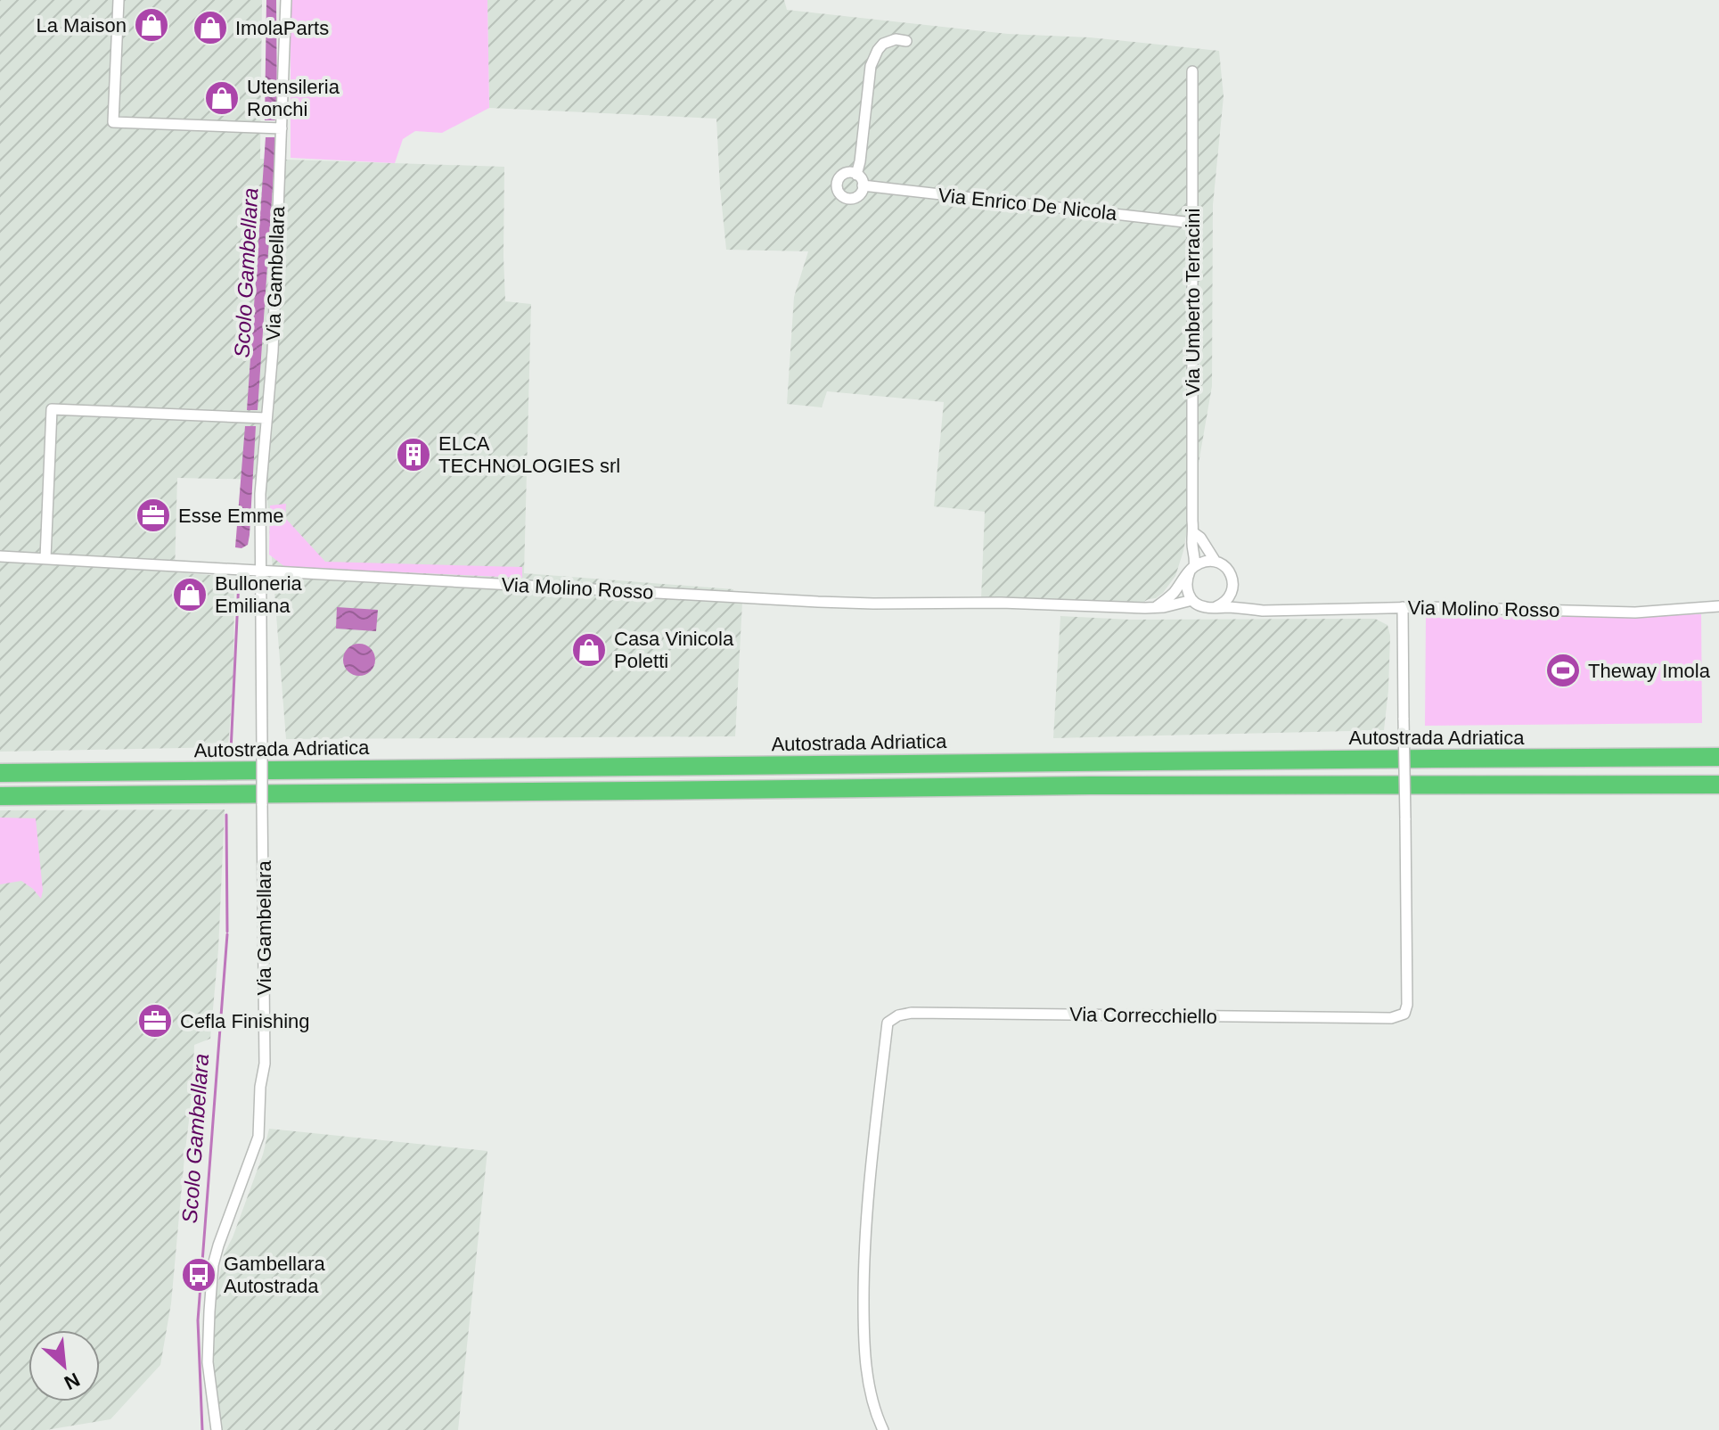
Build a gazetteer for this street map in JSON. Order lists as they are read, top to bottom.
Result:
{
  "streets": {
    "highway": ["Autostrada Adriatica"],
    "street": [
      "Via Enrico De Nicola",
      "Via Gambellara",
      "Via Umberto Terracini",
      "Via Molino Rosso",
      "Via Correcchiello"
    ]
  },
  "crossings": [
    ["Via Enrico De Nicola", "Via Umberto Terracini"],
    ["Via Gambellara", "Via Molino Rosso"],
    ["Via Umberto Terracini", "Via Molino Rosso"],
    ["Via Molino Rosso", "Via Correcchiello"]
  ],
  "water": ["Scolo Gambellara"],
  "places": {
    "shop": [
      "La Maison",
      "ImolaParts",
      "Utensileria Ronchi",
      "Bulloneria Emiliana",
      "Casa Vinicola Poletti"
    ],
    "building": ["ELCA TECHNOLOGIES srl"],
    "office": ["Esse Emme", "Cefla Finishing"],
    "sports": ["Theway Imola"],
    "bus stop": ["Gambellara Autostrada"]
  },
  "north": "bottom right"
}
